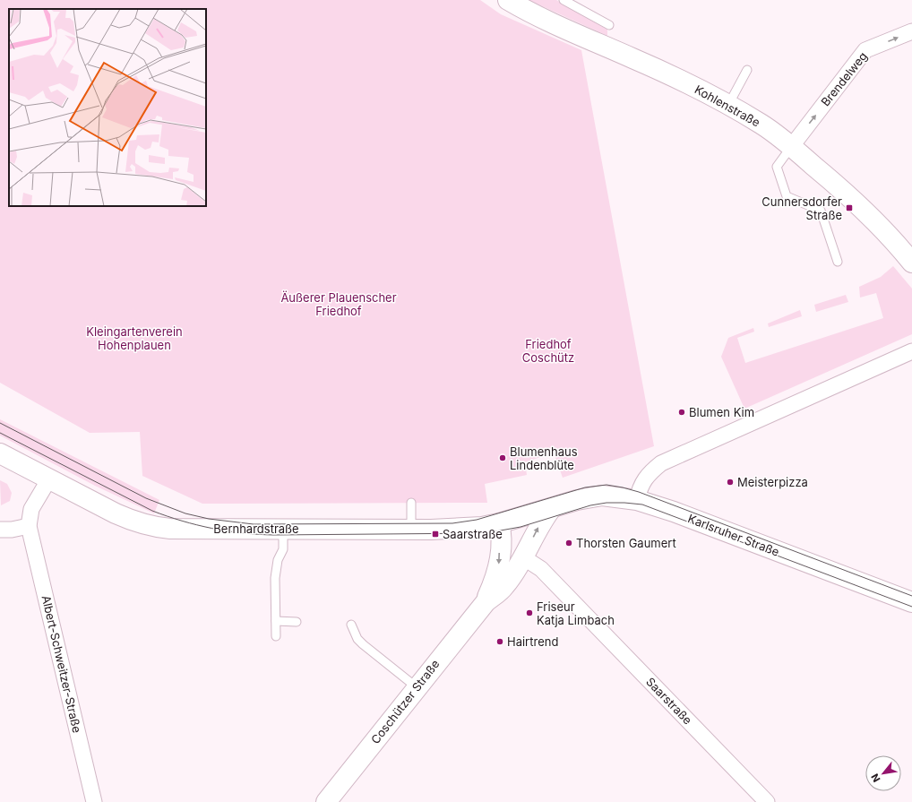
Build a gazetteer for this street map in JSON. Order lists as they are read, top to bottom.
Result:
{
  "streets": {
    "street": [
      "Brendelweg",
      "Kohlenstraße",
      "Bernhardstraße",
      "Karlsruher Straße",
      "Albert-Schweitzer-Straße",
      "Saarstraße",
      "Coschützer Straße"
    ]
  },
  "crossings": [
    ["Brendelweg", "Kohlenstraße"],
    ["Bernhardstraße", "Karlsruher Straße"],
    ["Bernhardstraße", "Coschützer Straße"],
    ["Karlsruher Straße", "Coschützer Straße"],
    ["Saarstraße", "Coschützer Straße"]
  ],
  "one_way": ["Brendelweg"],
  "parks": ["Äußerer Plauenscher Friedhof", "Kleingartenverein Hohenplauen", "Friedhof Coschütz"],
  "places": {
    "transit": ["Cunnersdorfer Straße", "Saarstraße"],
    "other": [
      "Blumen Kim",
      "Blumenhaus Lindenblüte",
      "Meisterpizza",
      "Thorsten Gaumert",
      "Friseur Katja Limbach",
      "Hairtrend"
    ]
  },
  "north": "bottom left"
}
